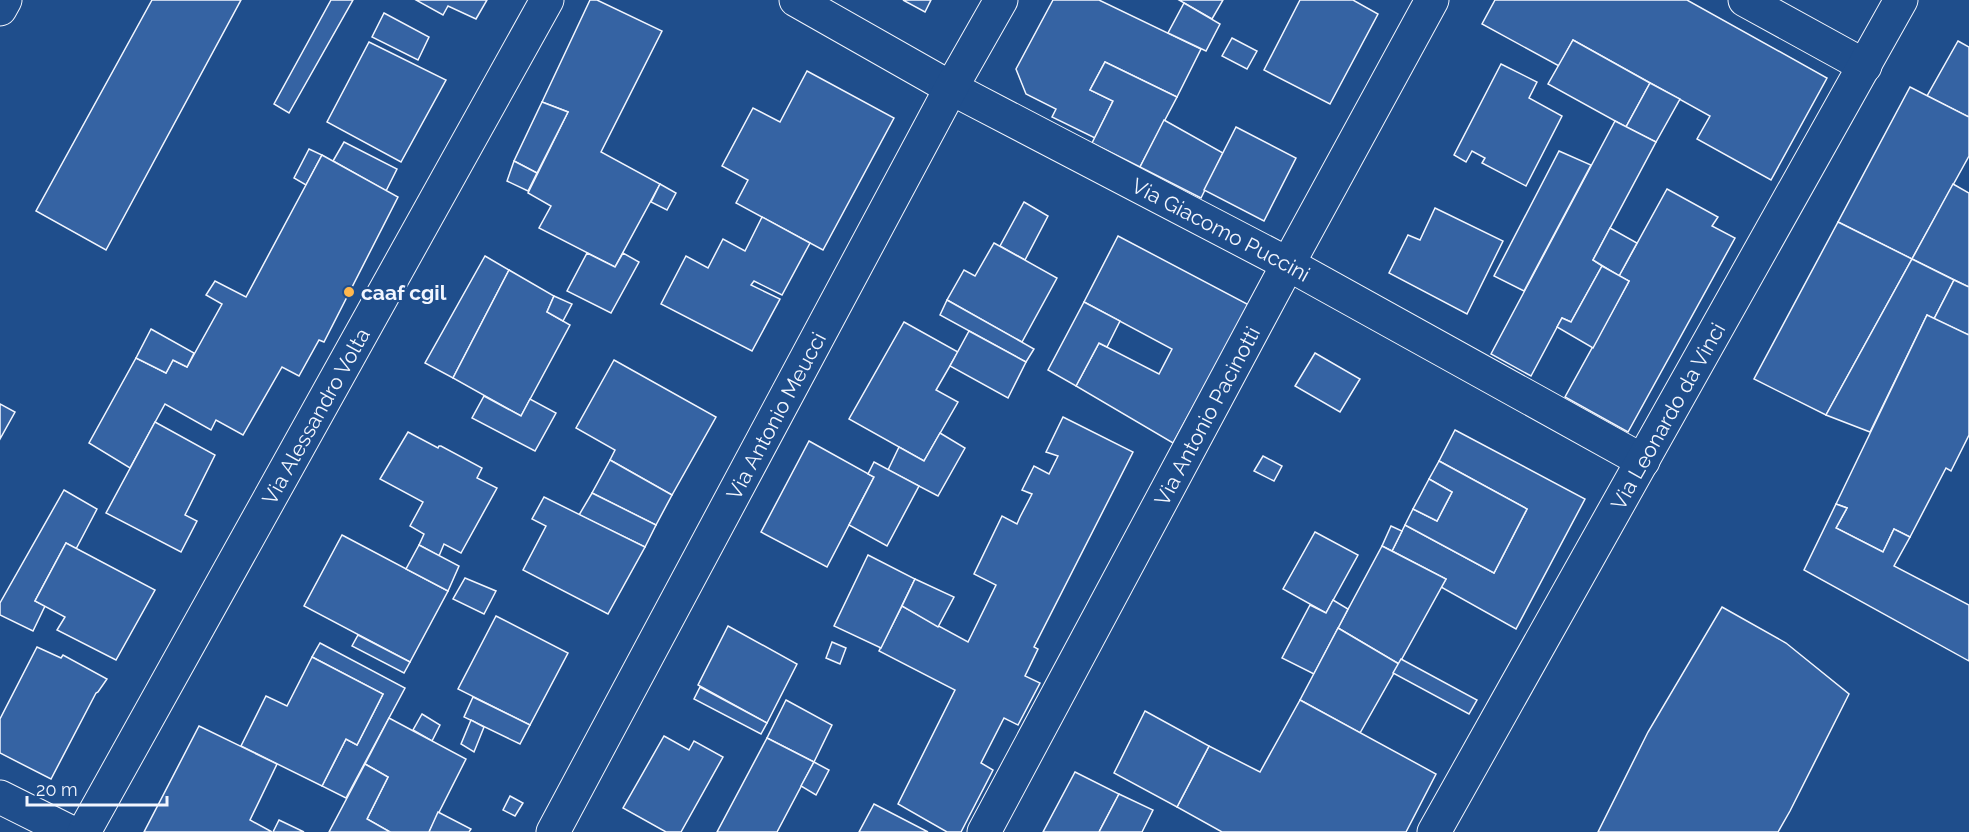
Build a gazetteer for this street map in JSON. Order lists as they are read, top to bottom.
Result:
{
  "streets": {
    "street": [
      "Via Giacomo Puccini",
      "Via Antonio Meucci",
      "Via Antonio Pacinotti",
      "Via Alessandro Volta",
      "Via Leonardo da Vinci"
    ]
  },
  "crossings": [
    ["Via Giacomo Puccini", "Via Antonio Meucci"],
    ["Via Giacomo Puccini", "Via Antonio Pacinotti"],
    ["Via Giacomo Puccini", "Via Leonardo da Vinci"]
  ],
  "places": ["caaf cgil"],
  "scale_bar": "20 m"
}
